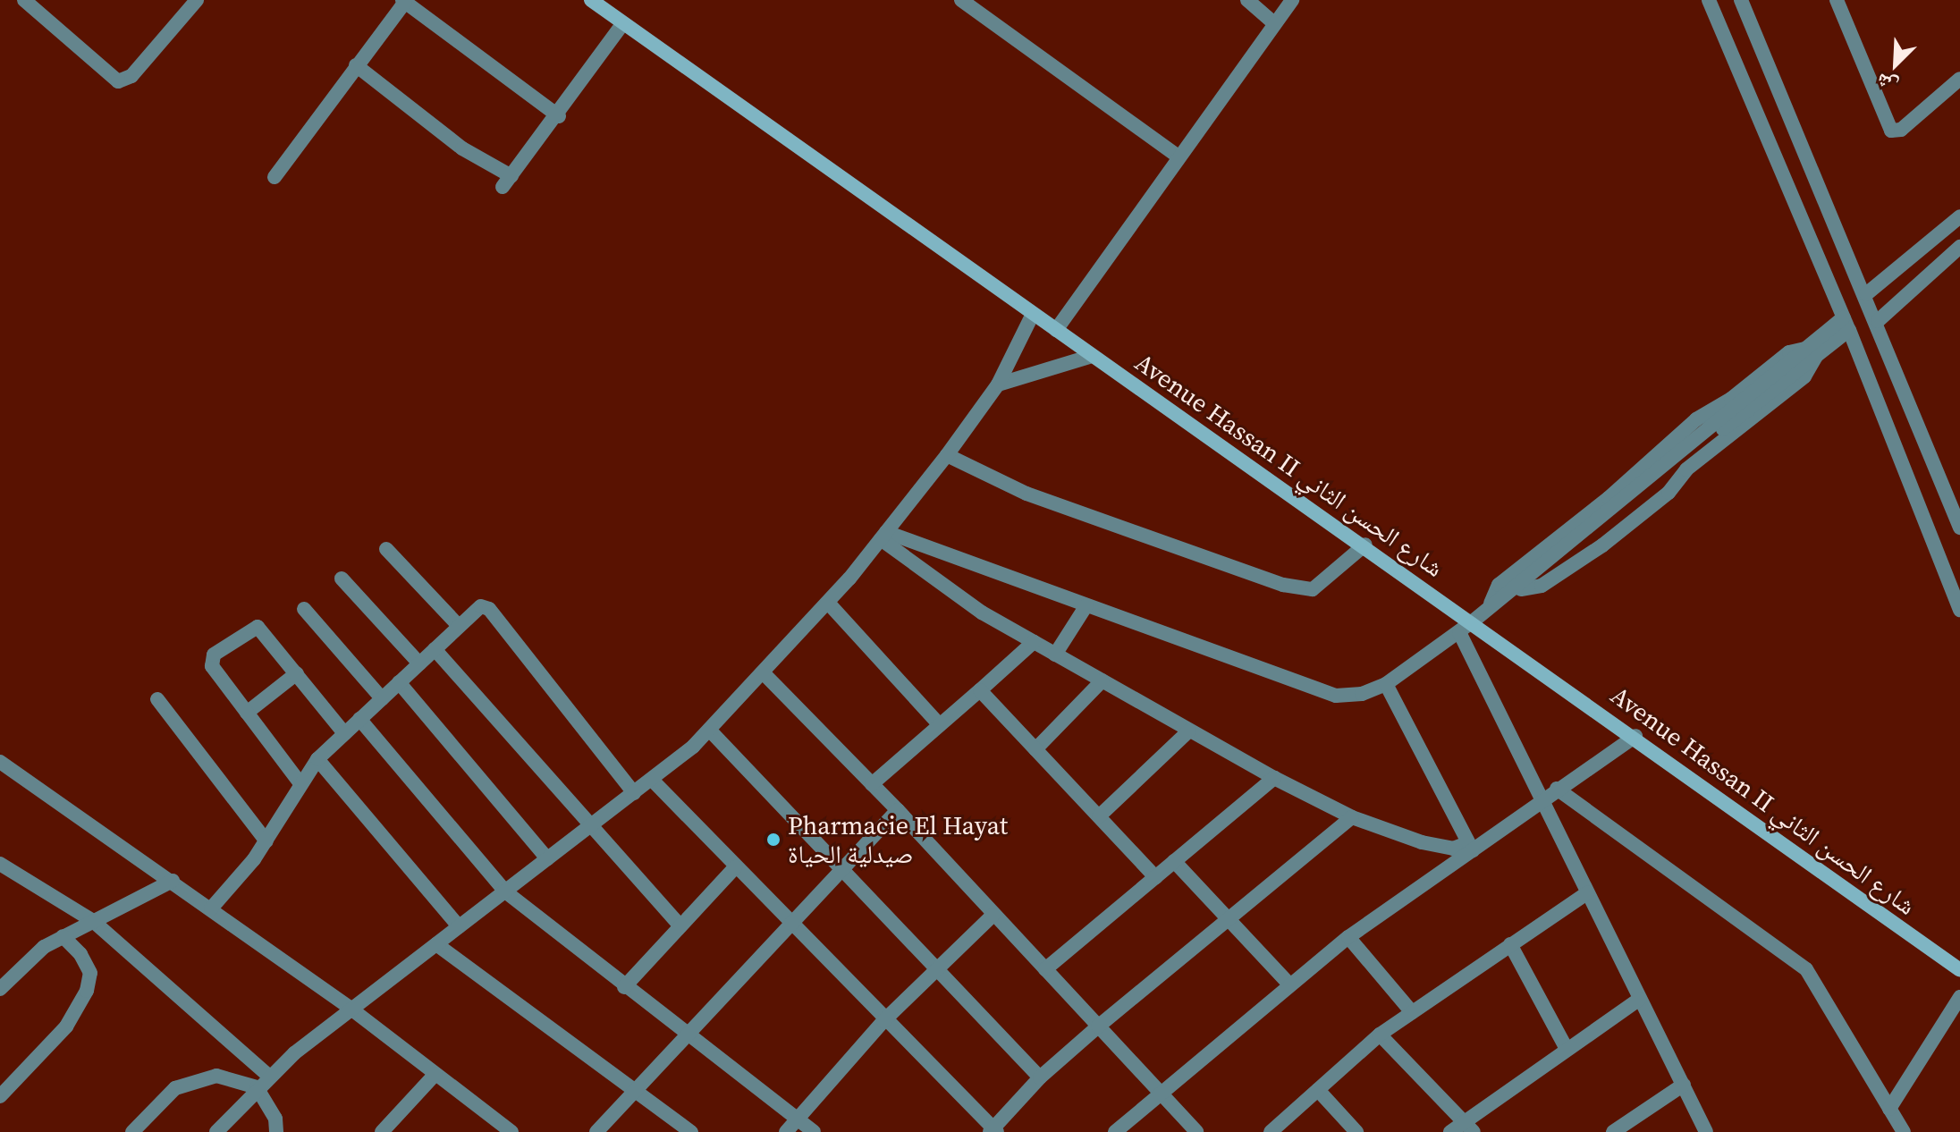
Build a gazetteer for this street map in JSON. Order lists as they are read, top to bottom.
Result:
{
  "streets": {
    "main road": ["Avenue Hassan II شارع الحسن الثاني"]
  },
  "places": ["Pharmacie El Hayat صيدلية الحياة"],
  "north": "bottom left"
}
